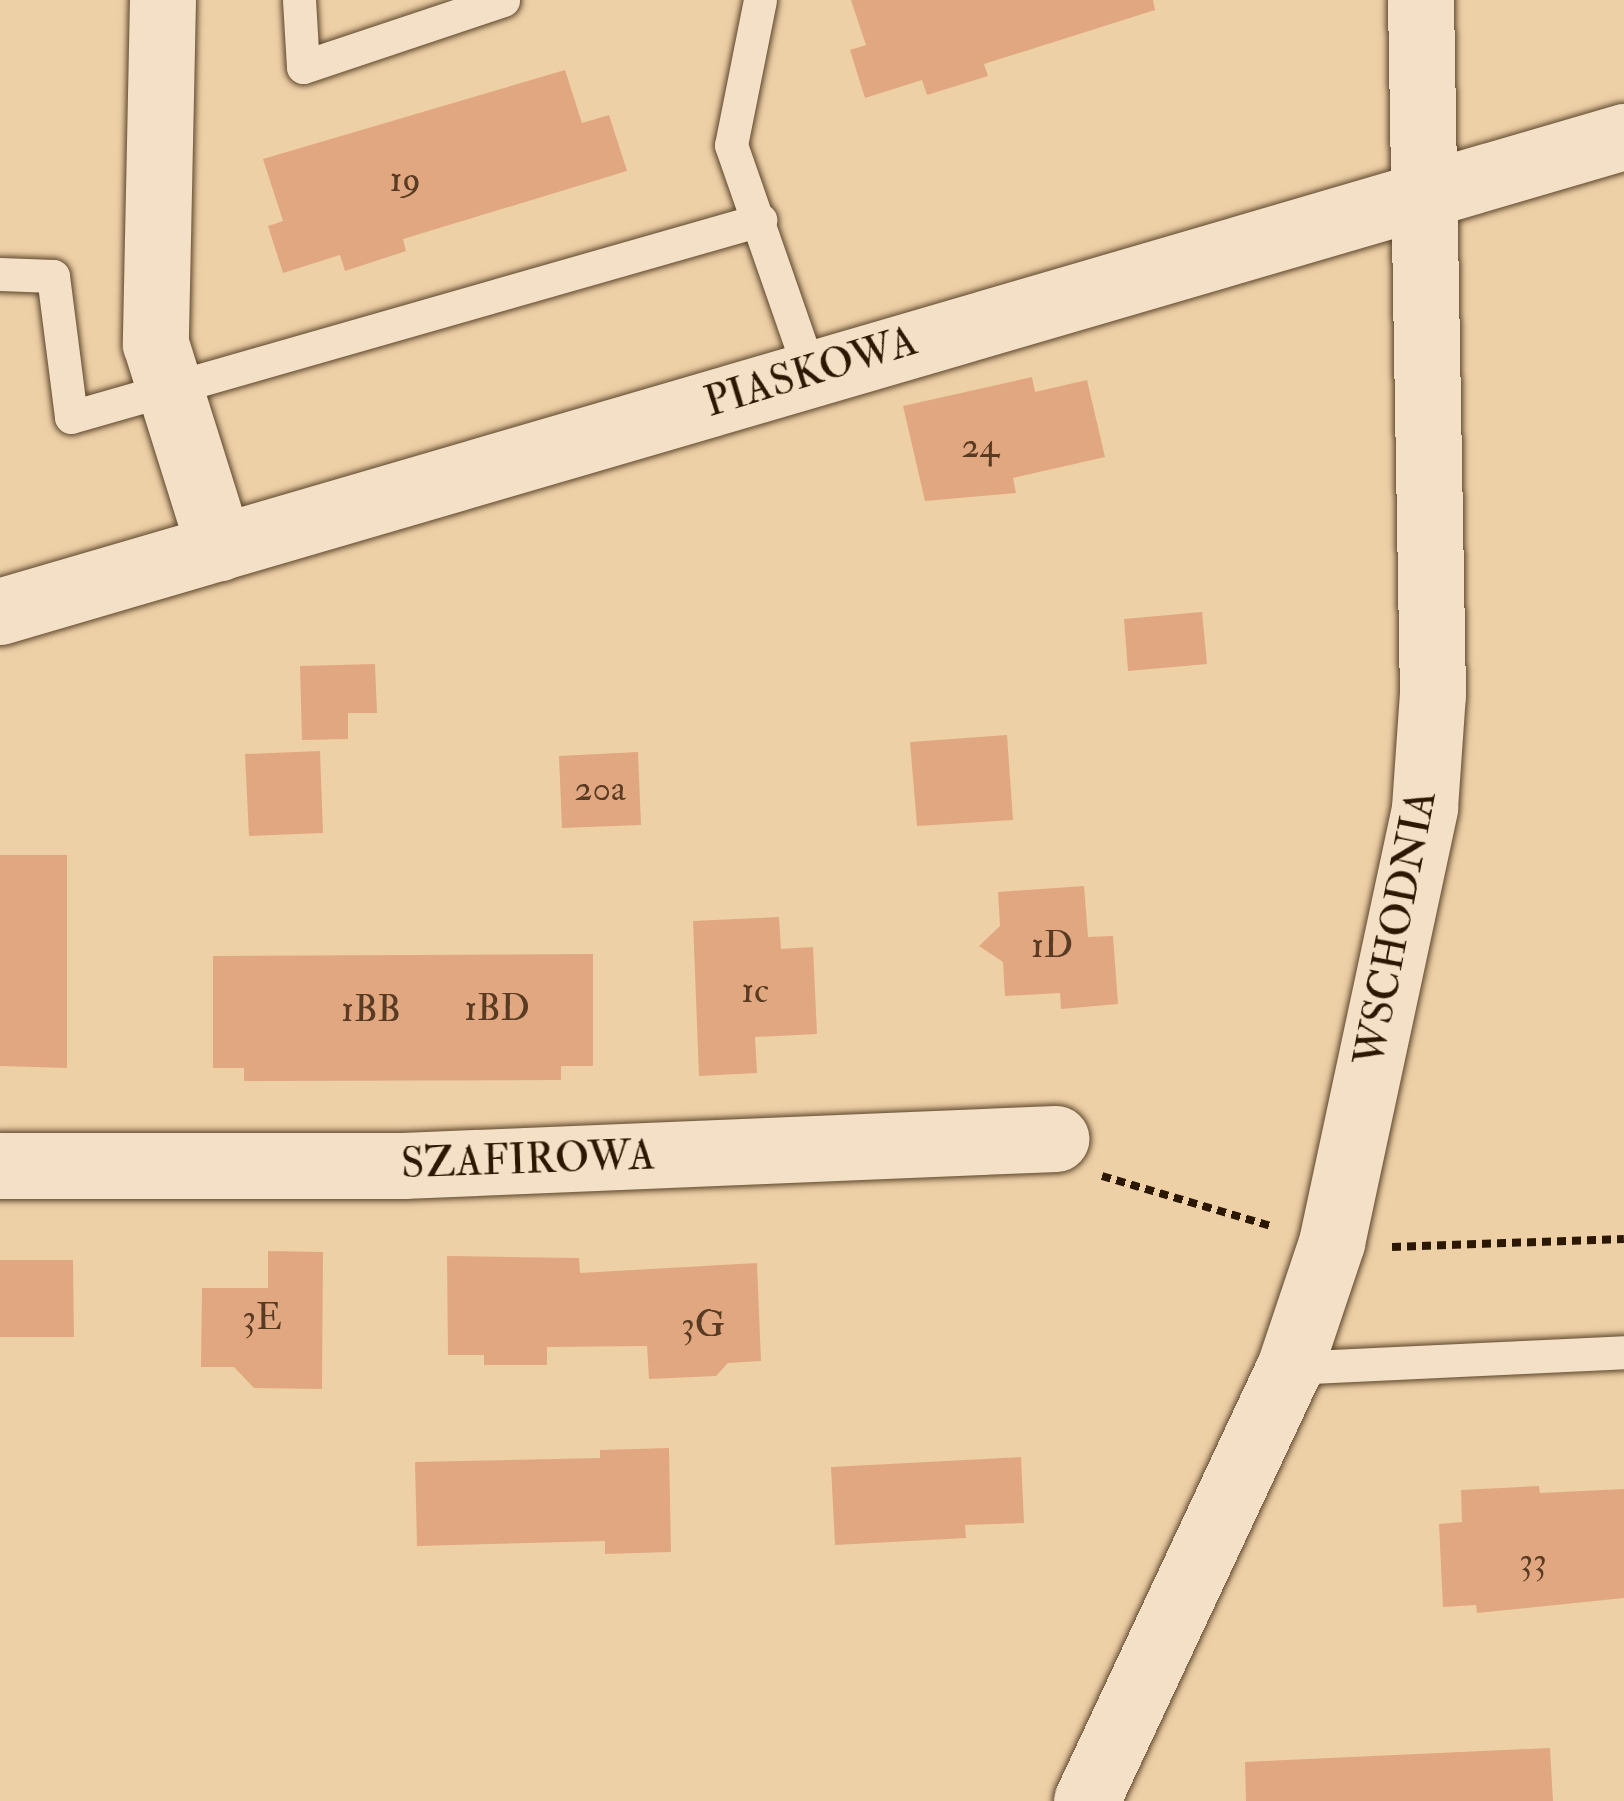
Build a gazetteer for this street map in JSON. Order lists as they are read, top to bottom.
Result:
{
  "streets": {
    "street": ["PIASKOWA", "WSCHODNIA", "SZAFIROWA"]
  },
  "crossings": [
    ["PIASKOWA", "WSCHODNIA"]
  ],
  "house_numbers": [
    "19",
    "24",
    "20a",
    "1D",
    "1c",
    "1BD",
    "1BB",
    "3E",
    "3G",
    "33"
  ]
}
